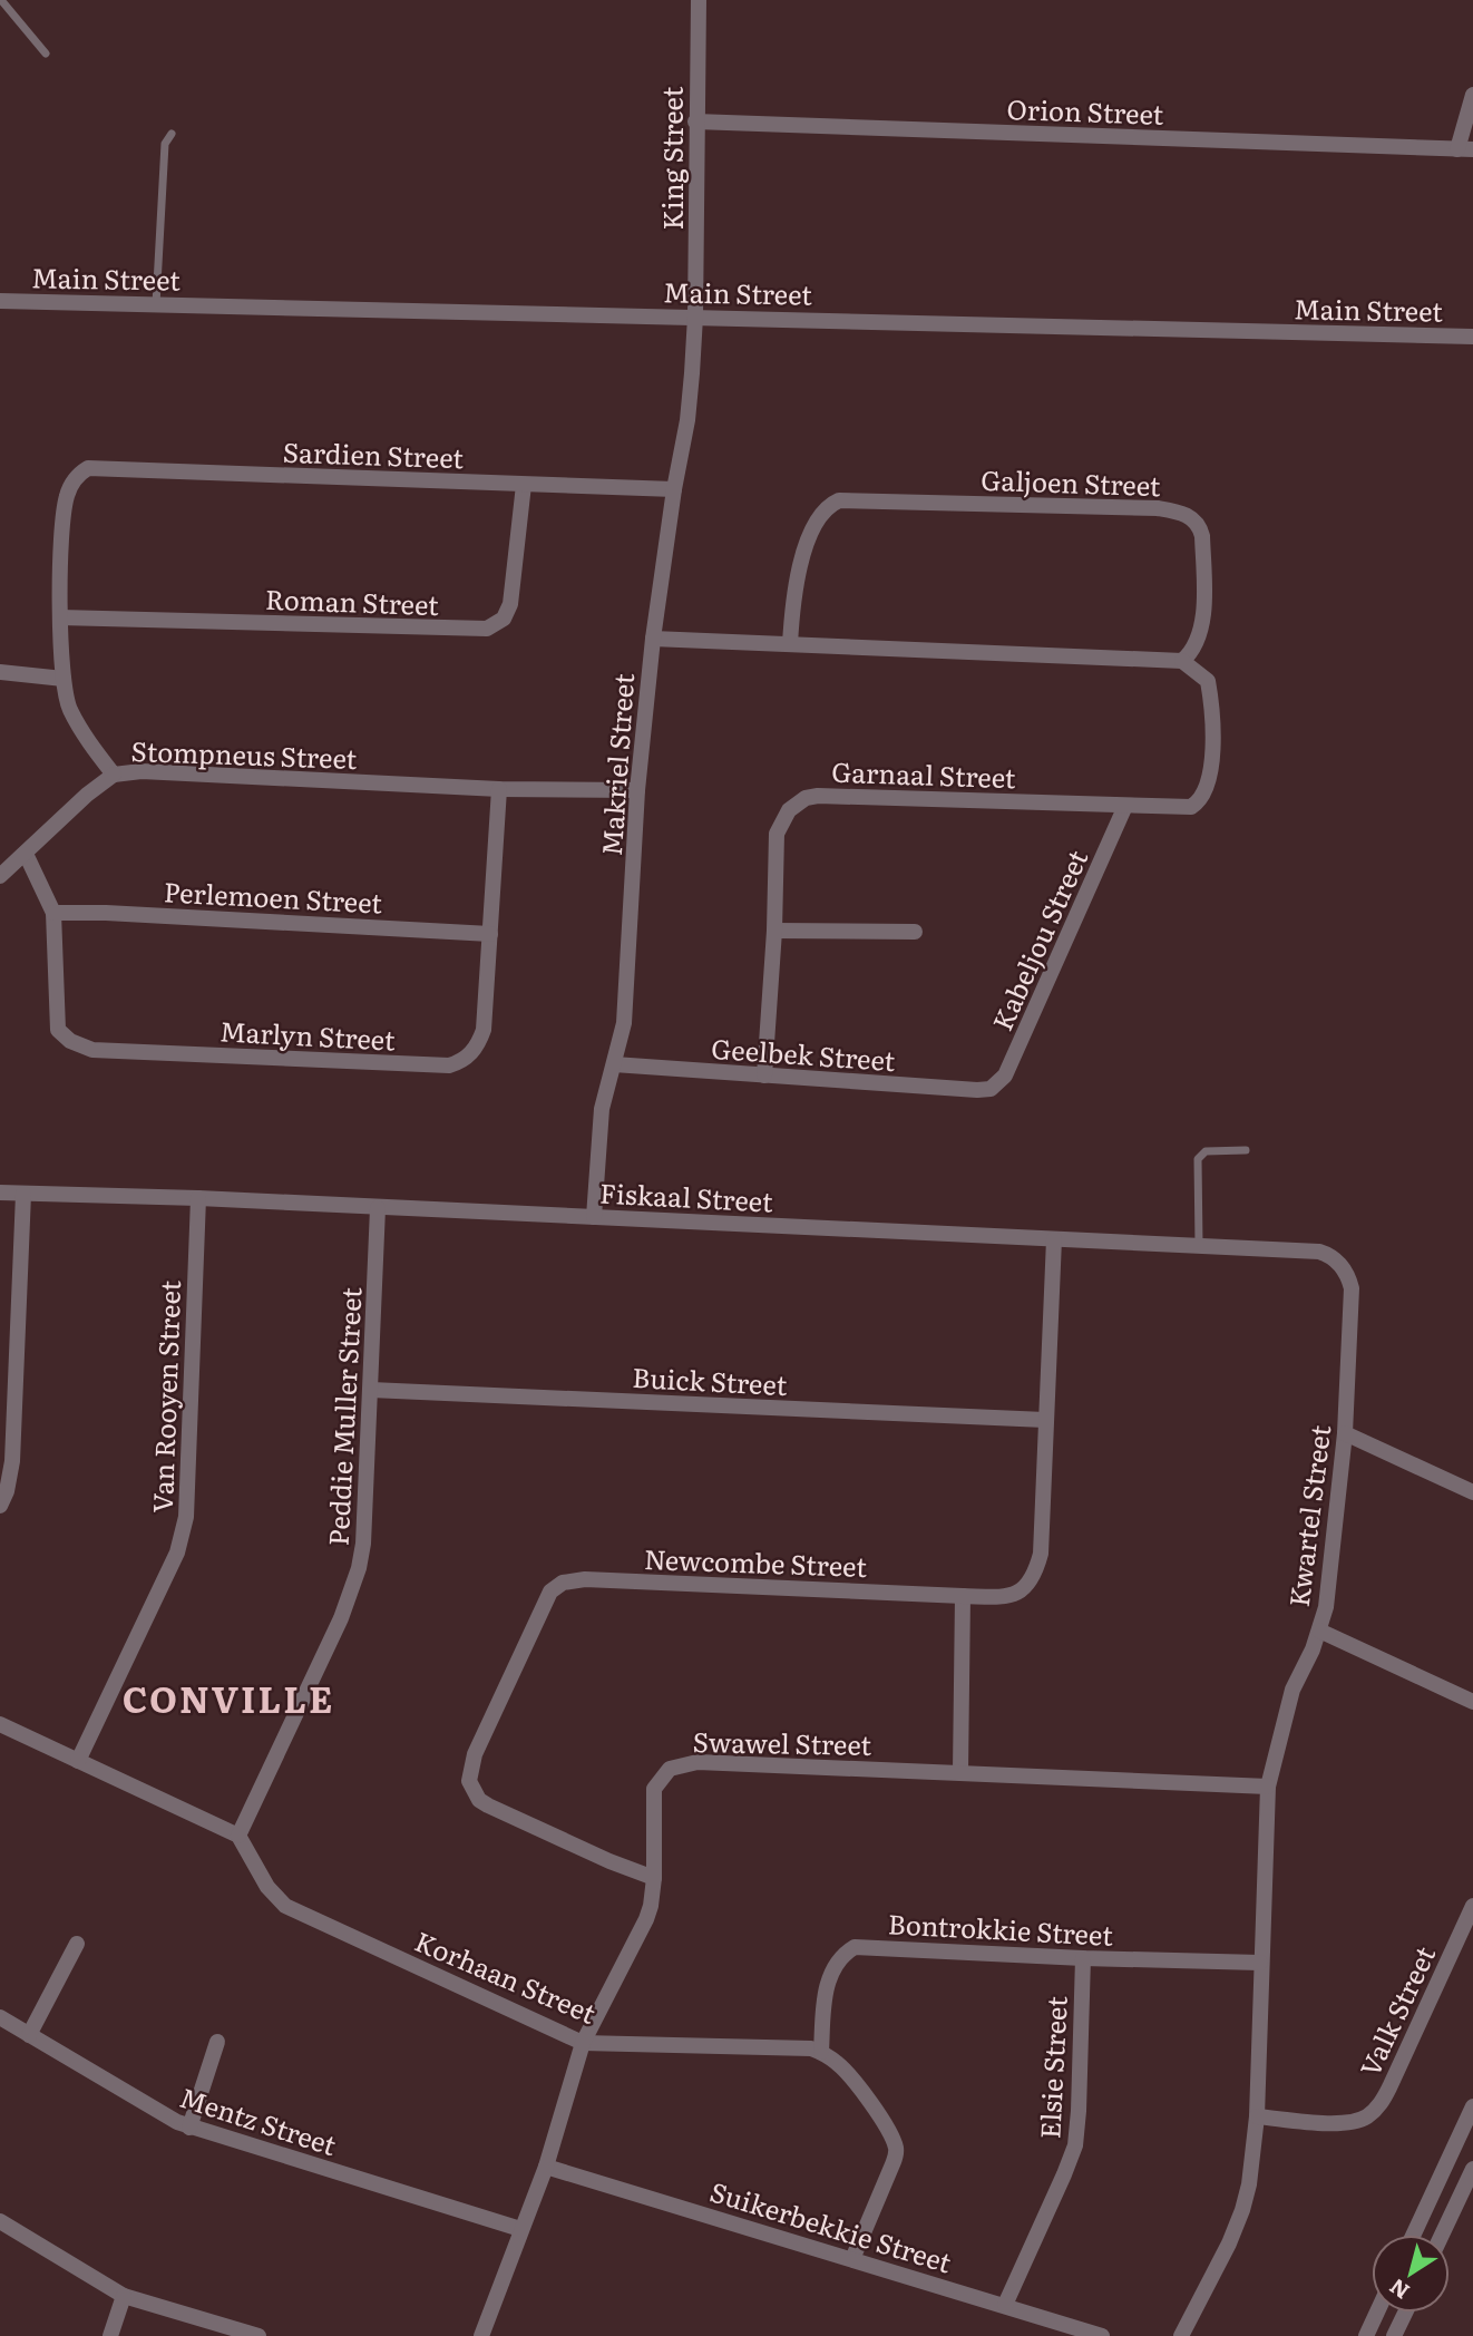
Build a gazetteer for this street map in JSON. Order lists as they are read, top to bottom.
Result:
{
  "streets": {
    "street": [
      "Orion Street",
      "King Street",
      "Main Street",
      "Sardien Street",
      "Galjoen Street",
      "Roman Street",
      "Stompneus Street",
      "Makriel Street",
      "Garnaal Street",
      "Perlemoen Street",
      "Kabeljou Street",
      "Marlyn Street",
      "Geelbek Street",
      "Fiskaal Street",
      "Buick Street",
      "Van Rooyen Street",
      "Peddie Muller Street",
      "Kwartel Street",
      "Newcombe Street",
      "Swawel Street",
      "Bontrokkie Street",
      "Korhaan Street",
      "Valk Street",
      "Elsie Street",
      "Mentz Street",
      "Suikerbekkie Street"
    ]
  },
  "crossings": [
    ["Orion Street", "King Street"],
    ["King Street", "Main Street"],
    ["King Street", "Makriel Street"],
    ["Main Street", "Makriel Street"],
    ["Sardien Street", "Roman Street"],
    ["Sardien Street", "Stompneus Street"],
    ["Sardien Street", "Makriel Street"],
    ["Galjoen Street", "Garnaal Street"],
    ["Roman Street", "Stompneus Street"],
    ["Stompneus Street", "Makriel Street"],
    ["Stompneus Street", "Marlyn Street"],
    ["Makriel Street", "Geelbek Street"],
    ["Makriel Street", "Fiskaal Street"],
    ["Garnaal Street", "Kabeljou Street"],
    ["Garnaal Street", "Geelbek Street"],
    ["Perlemoen Street", "Marlyn Street"],
    ["Kabeljou Street", "Geelbek Street"],
    ["Fiskaal Street", "Van Rooyen Street"],
    ["Fiskaal Street", "Peddie Muller Street"],
    ["Fiskaal Street", "Kwartel Street"],
    ["Fiskaal Street", "Newcombe Street"],
    ["Buick Street", "Peddie Muller Street"],
    ["Buick Street", "Newcombe Street"],
    ["Peddie Muller Street", "Korhaan Street"],
    ["Kwartel Street", "Swawel Street"],
    ["Kwartel Street", "Bontrokkie Street"],
    ["Kwartel Street", "Valk Street"],
    ["Newcombe Street", "Swawel Street"],
    ["Swawel Street", "Korhaan Street"],
    ["Swawel Street", "Mentz Street"],
    ["Swawel Street", "Suikerbekkie Street"],
    ["Bontrokkie Street", "Korhaan Street"],
    ["Bontrokkie Street", "Elsie Street"],
    ["Elsie Street", "Suikerbekkie Street"]
  ],
  "districts": ["CONVILLE"],
  "north": "bottom left"
}
